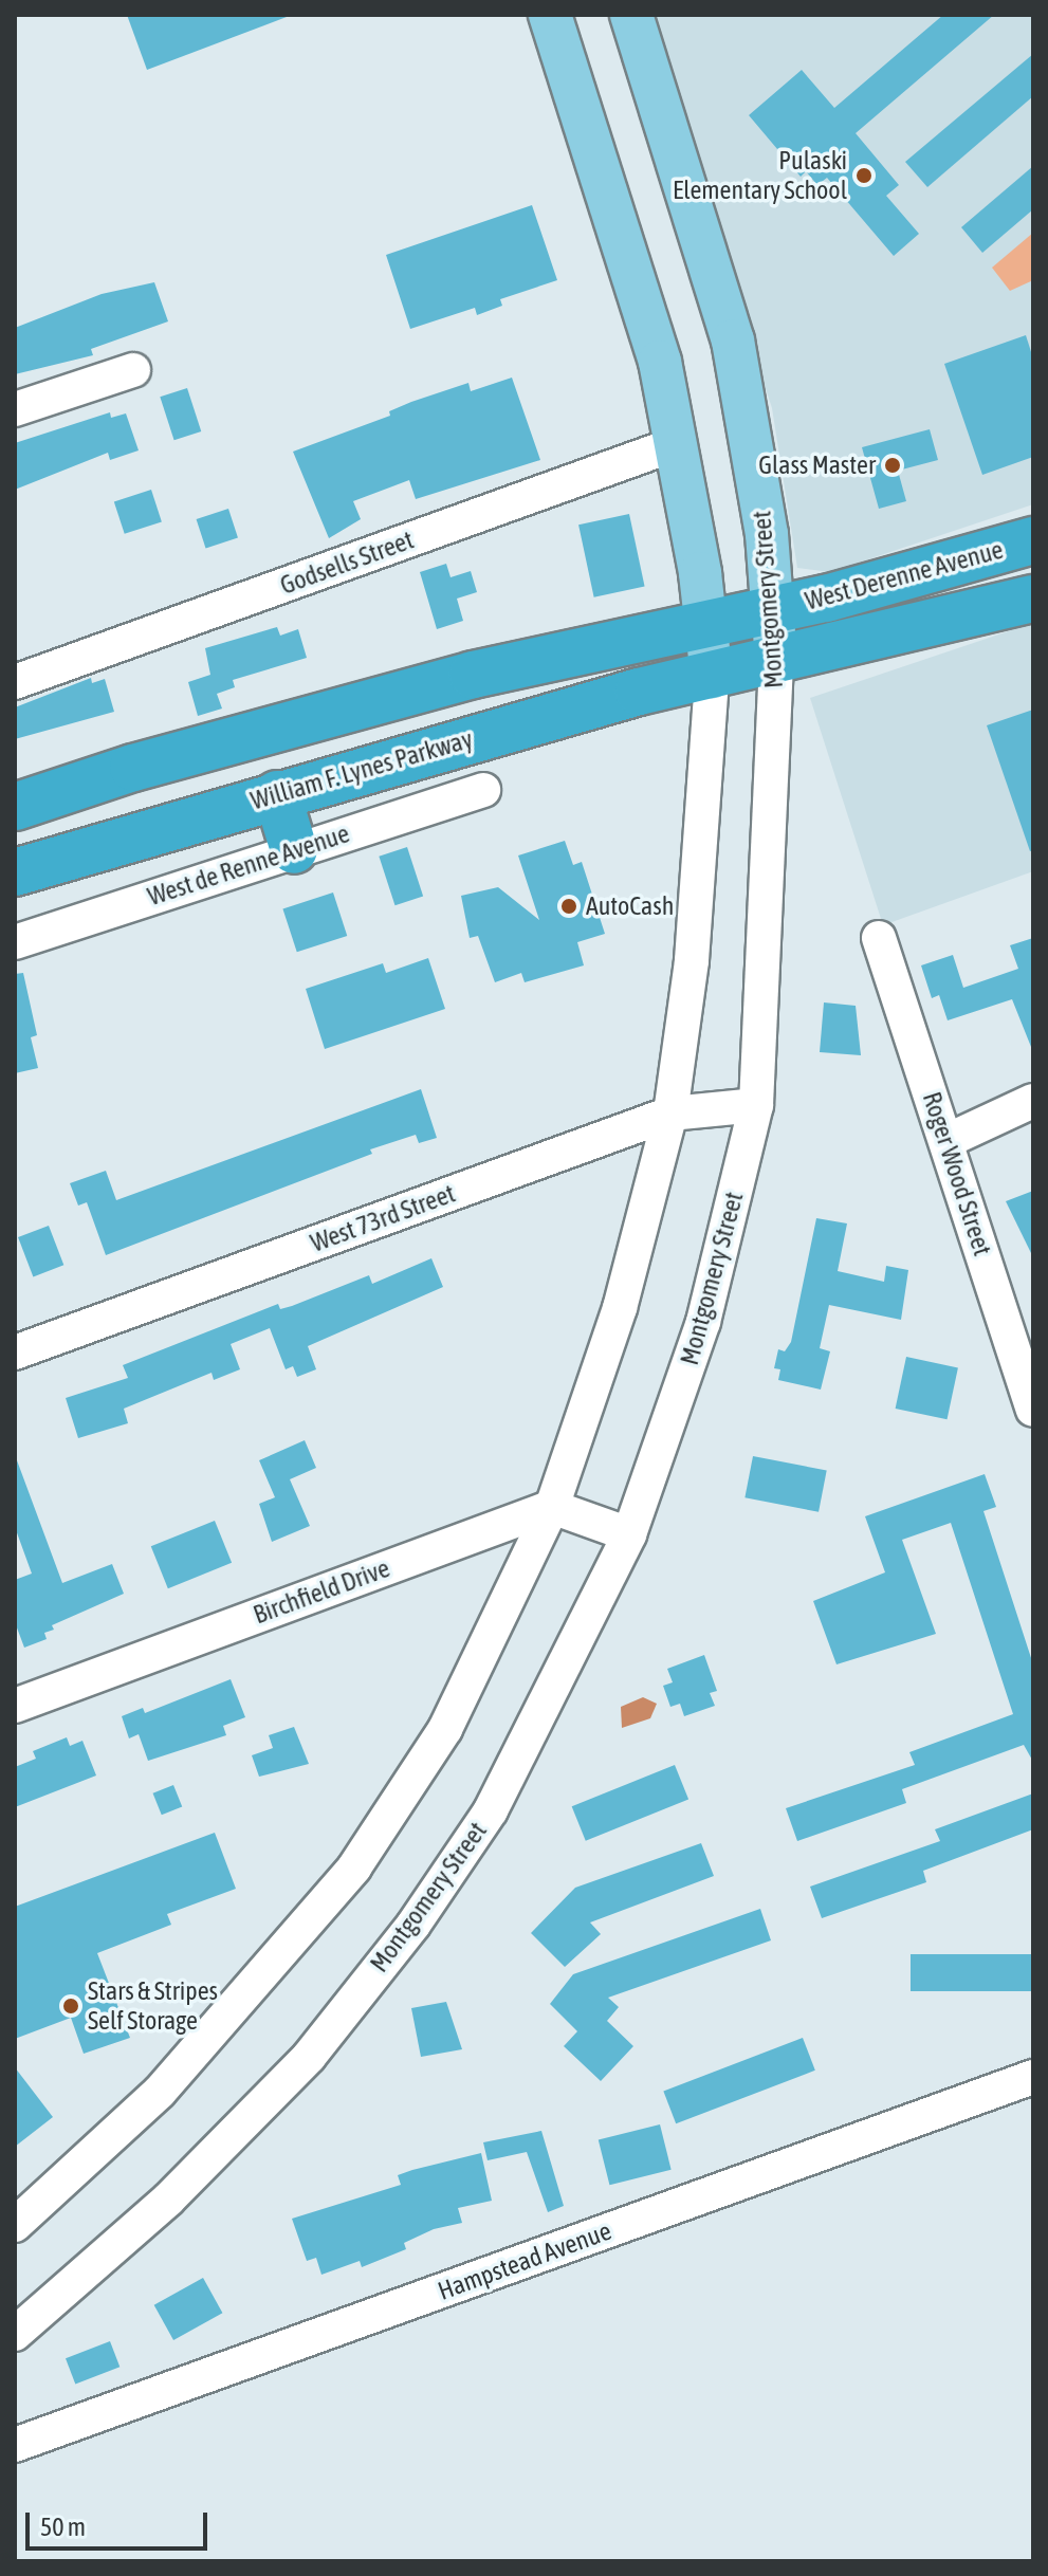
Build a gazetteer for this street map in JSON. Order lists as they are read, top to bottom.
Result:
{
  "streets": {
    "highway": ["West Derenne Avenue", "William F. Lynes Parkway"],
    "main road": ["Montgomery Street"],
    "street": [
      "Godsells Street",
      "West de Renne Avenue",
      "Roger Wood Street",
      "West 73rd Street",
      "Birchfield Drive",
      "Hampstead Avenue"
    ]
  },
  "crossings": [
    ["West Derenne Avenue", "Montgomery Street"],
    ["Montgomery Street", "West 73rd Street"]
  ],
  "places": [
    "Pulaski Elementary School",
    "Glass Master",
    "AutoCash",
    "Stars & Stripes Self Storage"
  ],
  "scale_bar": "50 m"
}
